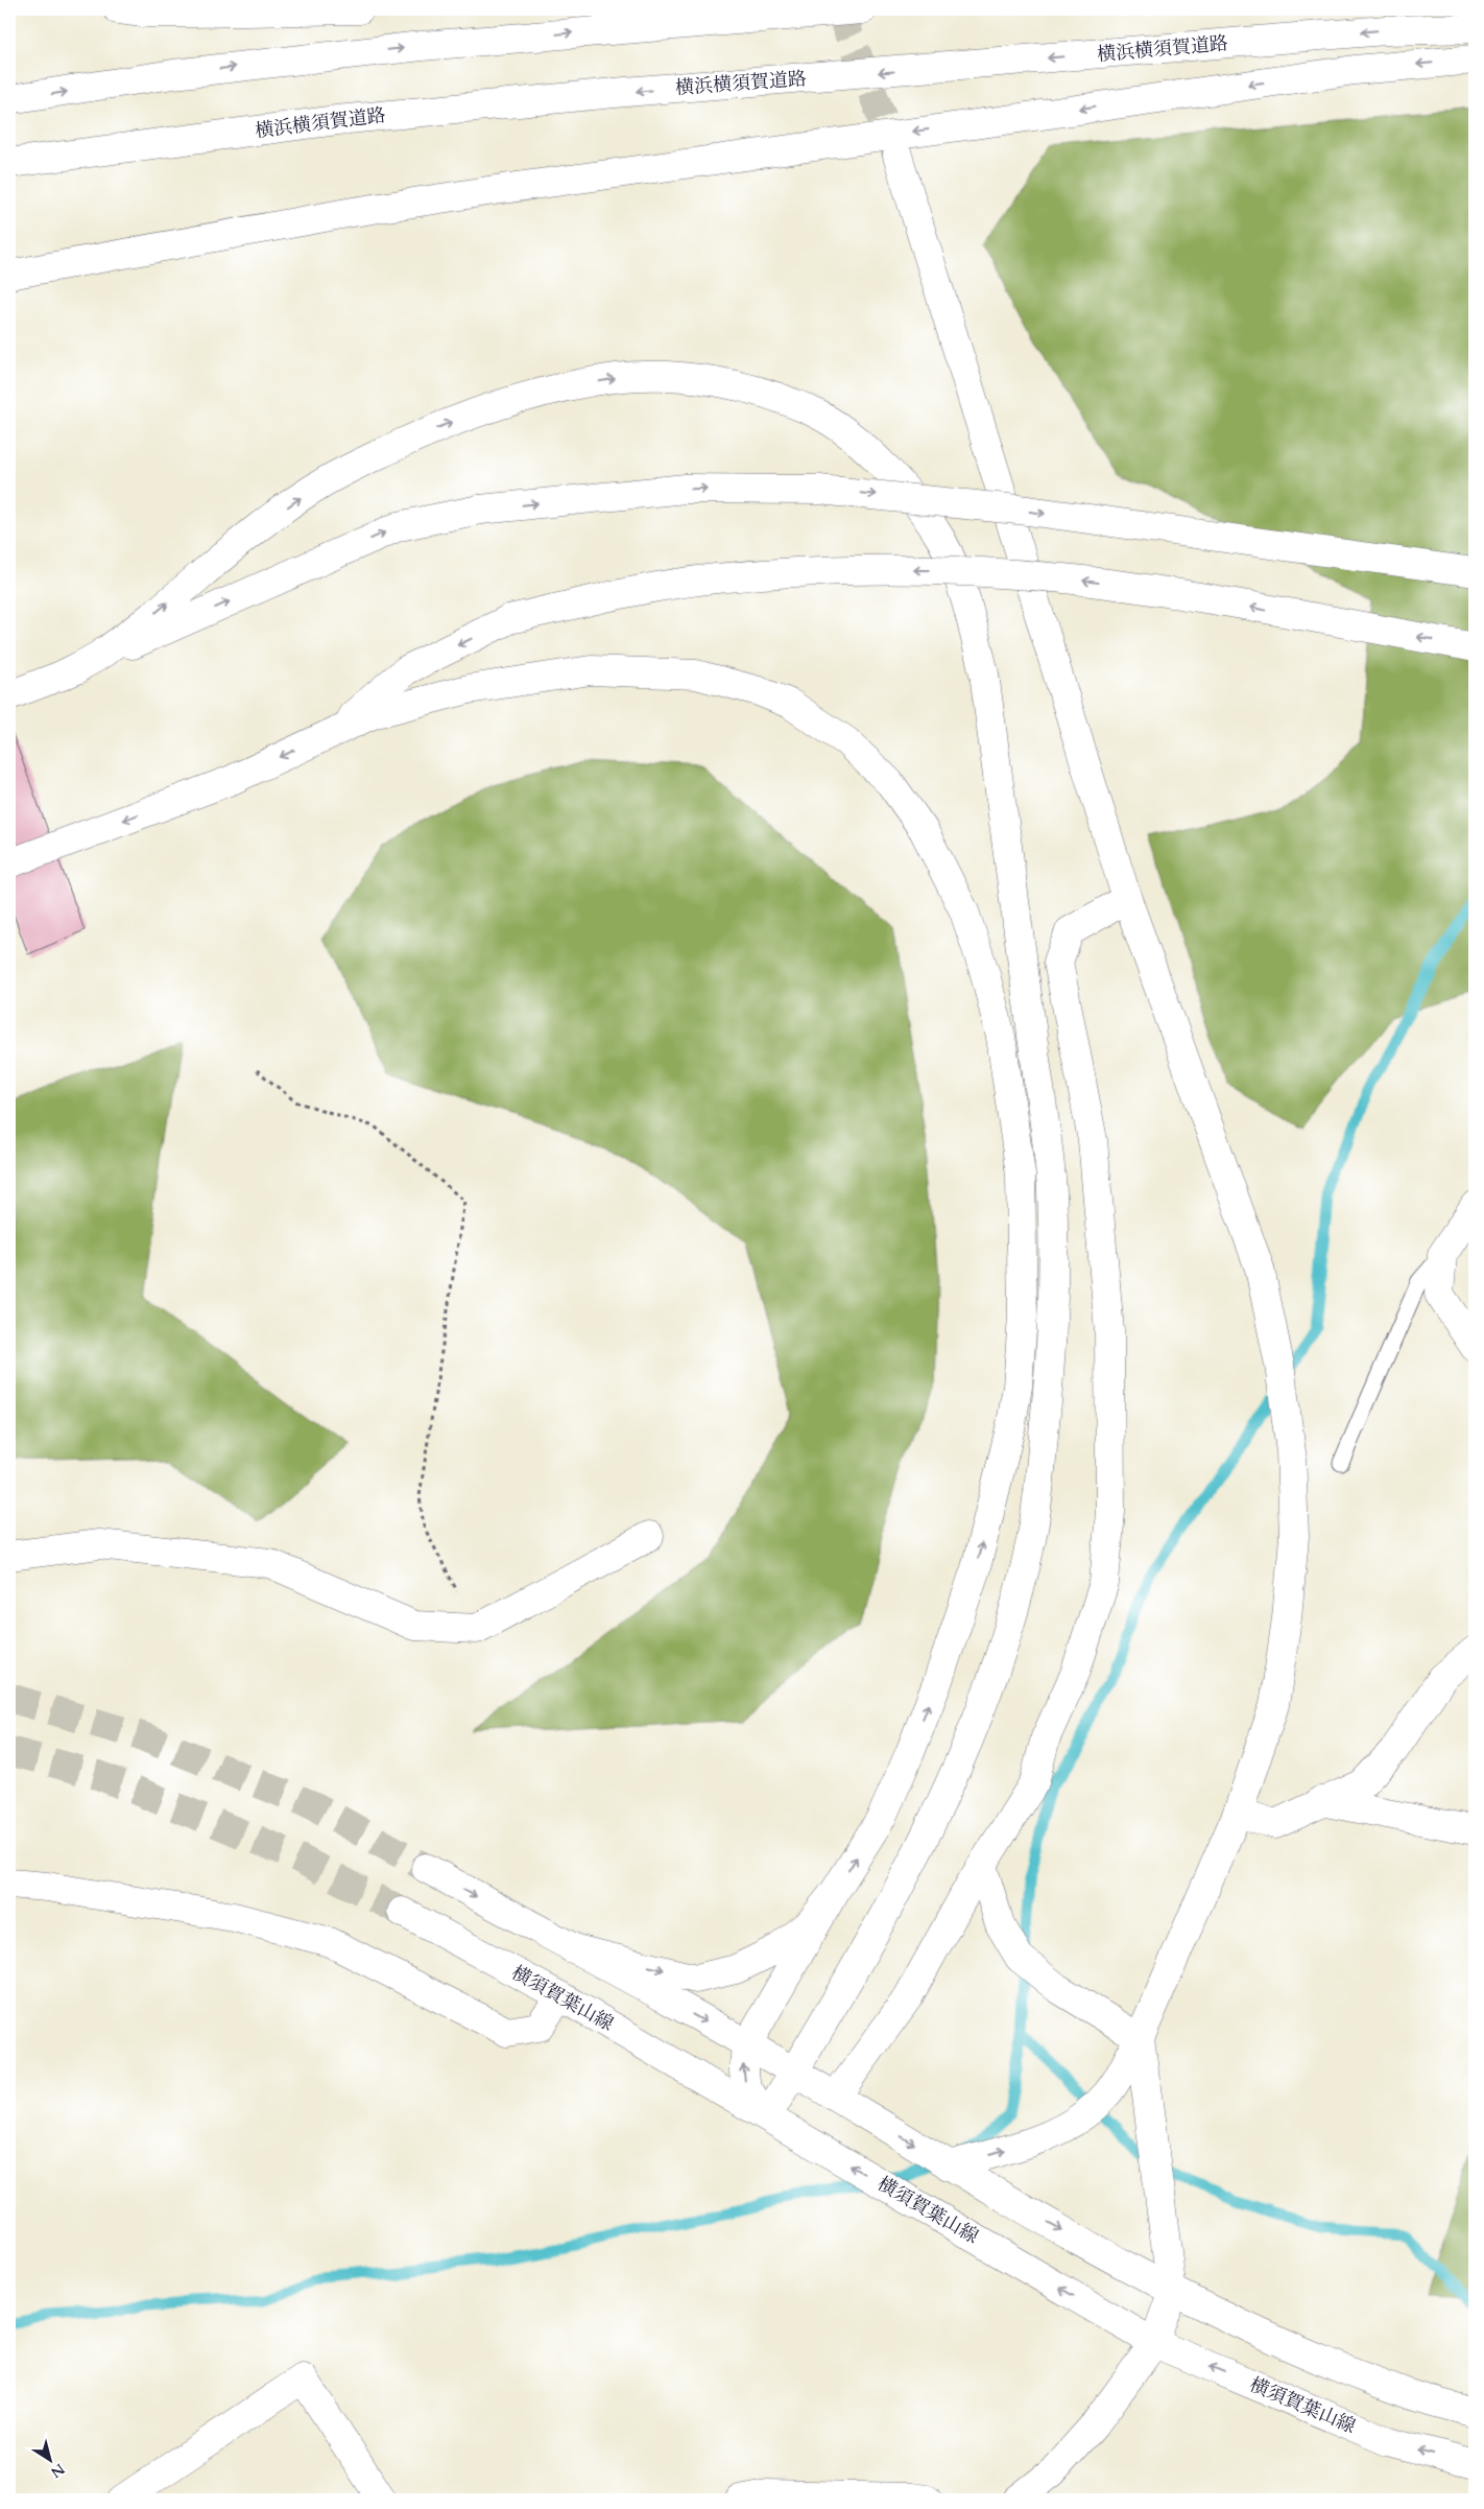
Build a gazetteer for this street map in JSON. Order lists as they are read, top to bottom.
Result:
{
  "streets": {
    "main road": ["横浜横須賀道路", "横須賀葉山線"]
  },
  "north": "bottom right"
}
